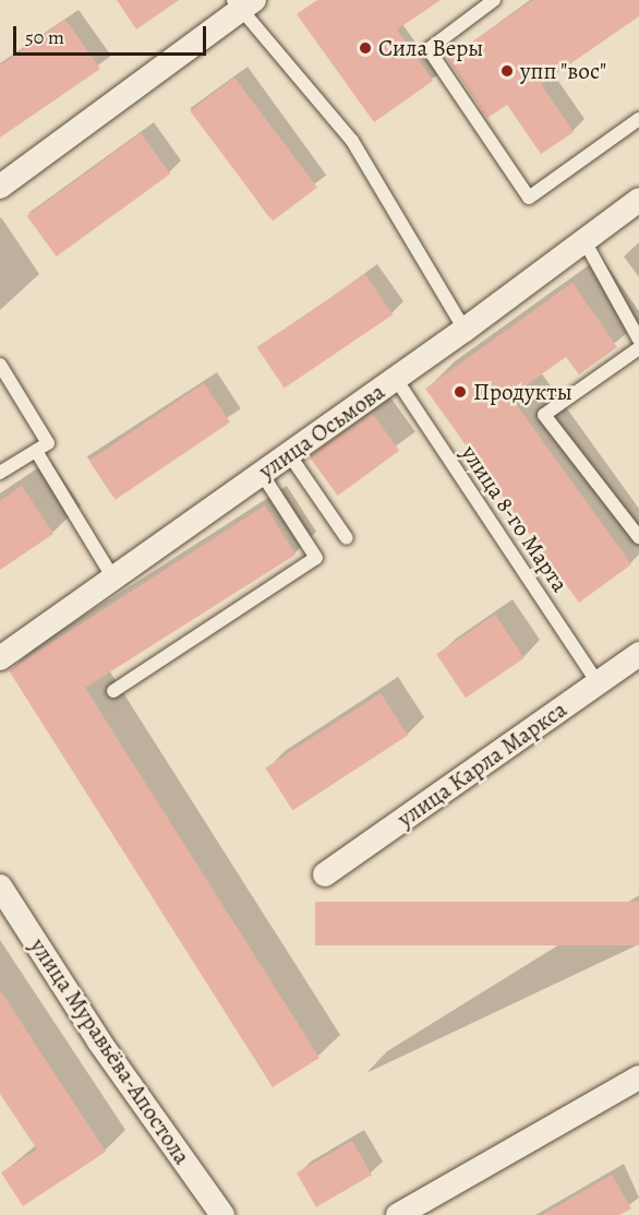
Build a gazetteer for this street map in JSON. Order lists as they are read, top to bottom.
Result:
{
  "streets": {
    "street": ["улица Осьмова", "улица Карла Маркса", "улица Муравьёва-Апостола"],
    "lane": ["улица 8-го Марта"]
  },
  "crossings": [
    ["улица Осьмова", "улица 8-го Марта"],
    ["улица 8-го Марта", "улица Карла Маркса"]
  ],
  "places": ["Сила Веры", "упп \"вос\"", "Продукты"],
  "scale_bar": "50 m"
}
